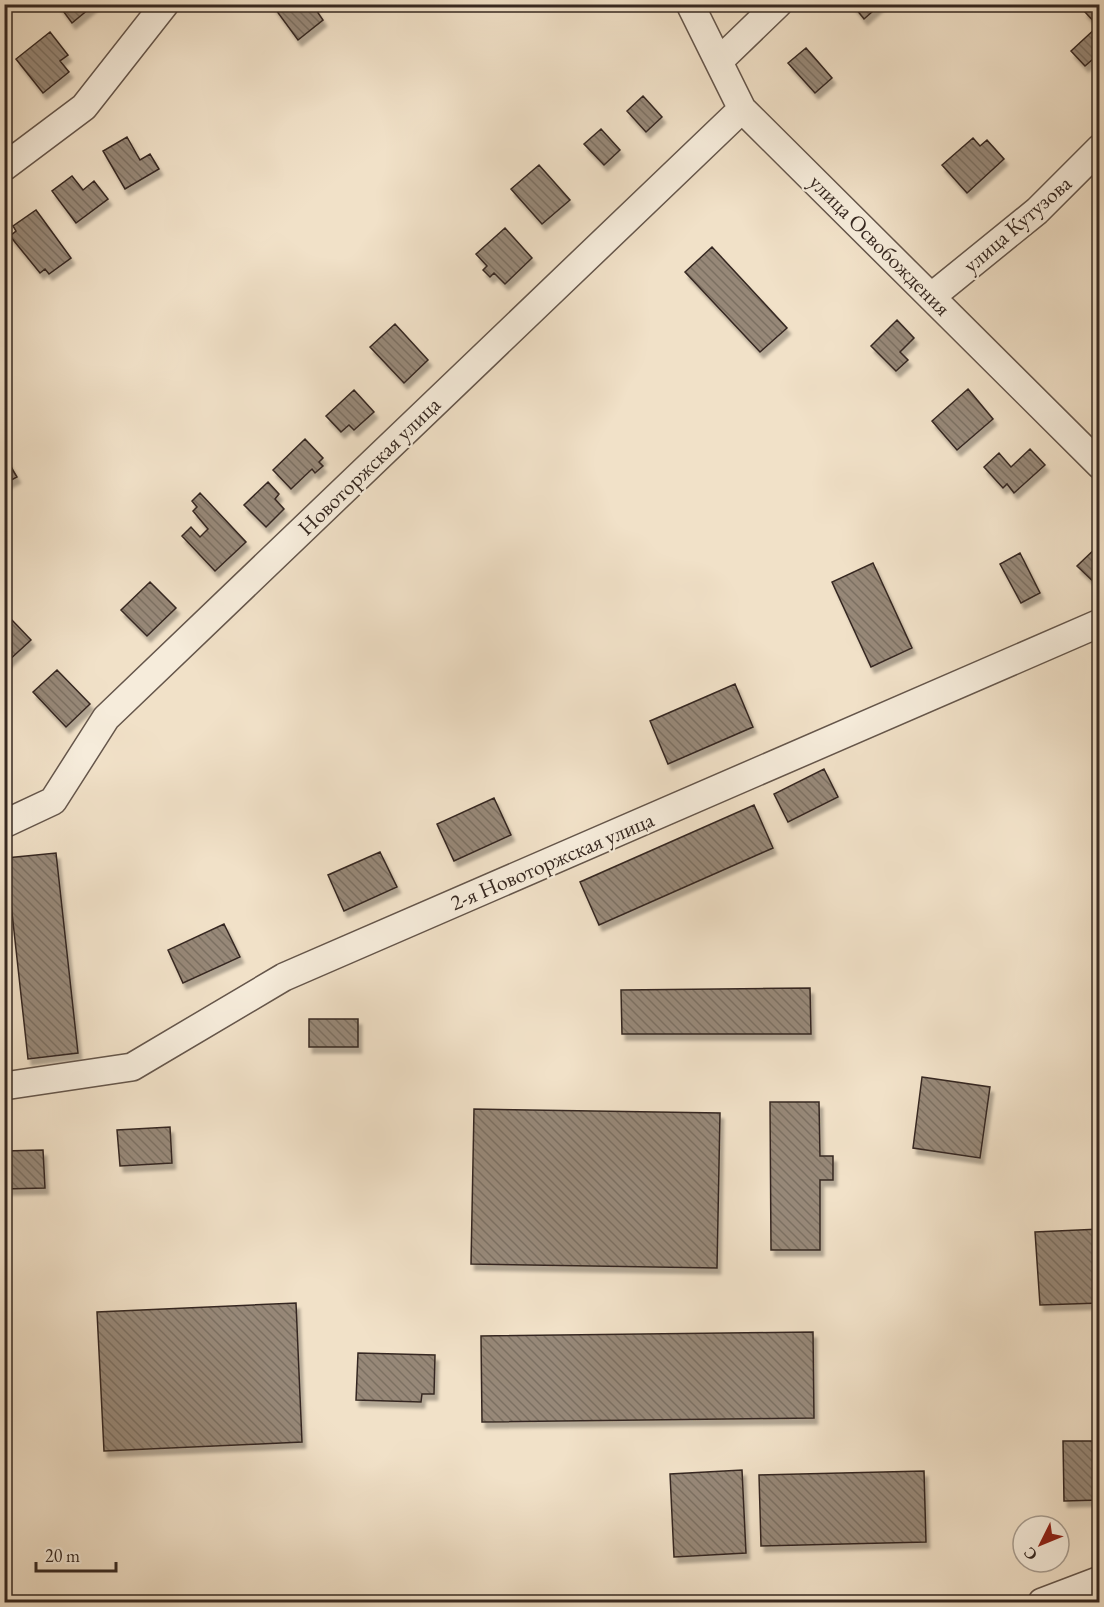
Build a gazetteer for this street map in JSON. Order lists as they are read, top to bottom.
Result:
{
  "streets": {
    "street": [
      "улица Кутузова",
      "улица Освобождения",
      "Новоторжская улица",
      "2-я Новоторжская улица"
    ]
  },
  "crossings": [
    ["улица Кутузова", "улица Освобождения"],
    ["улица Освобождения", "Новоторжская улица"]
  ],
  "scale_bar": "20 m",
  "north": "bottom left"
}
